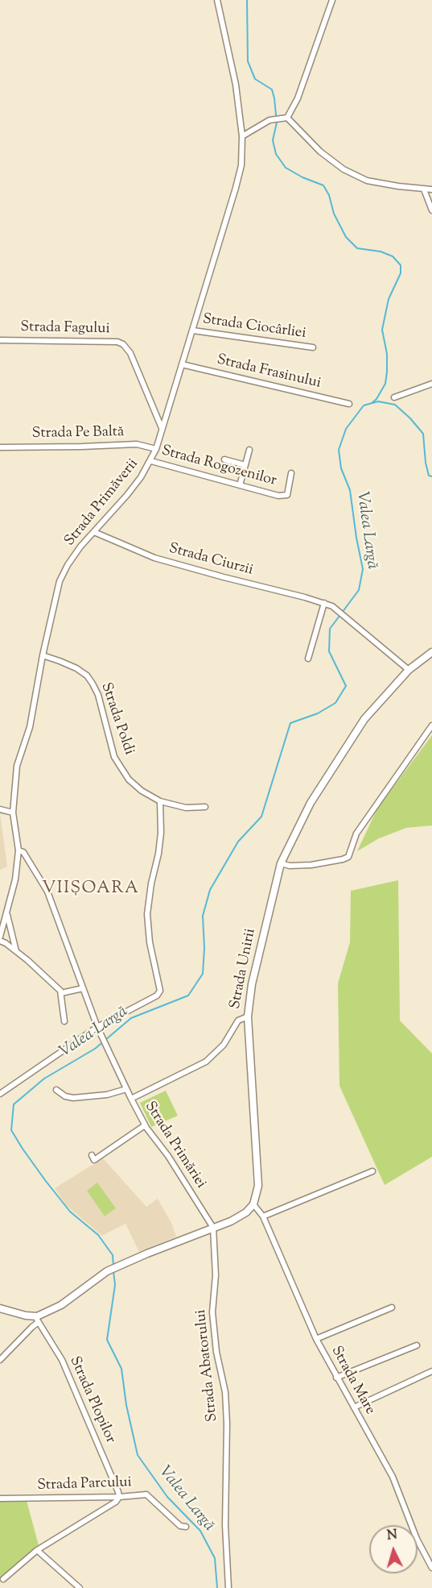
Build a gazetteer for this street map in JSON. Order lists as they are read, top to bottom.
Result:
{
  "streets": {
    "main road": ["Strada Unirii"],
    "street": [
      "Strada Ciocârliei",
      "Strada Fagului",
      "Strada Frasinului",
      "Strada Pe Baltă",
      "Strada Rogozenilor",
      "Strada Primăverii",
      "Strada Ciurzii",
      "Strada Poldi",
      "Strada Primăriei",
      "Strada Abatorului",
      "Strada Mare",
      "Strada Plopilor",
      "Strada Parcului"
    ]
  },
  "crossings": [
    ["Strada Ciocârliei", "Strada Primăverii"],
    ["Strada Fagului", "Strada Primăverii"],
    ["Strada Frasinului", "Strada Primăverii"],
    ["Strada Pe Baltă", "Strada Primăverii"],
    ["Strada Rogozenilor", "Strada Primăverii"],
    ["Strada Primăverii", "Strada Ciurzii"],
    ["Strada Primăverii", "Strada Poldi"],
    ["Strada Primăverii", "Strada Primăriei"],
    ["Strada Ciurzii", "Strada Unirii"],
    ["Strada Unirii", "Strada Mare"],
    ["Strada Primăriei", "Strada Abatorului"],
    ["Strada Plopilor", "Strada Parcului"]
  ],
  "districts": ["VIIȘOARA"],
  "water": ["Valea Largă"],
  "north": "top"
}
